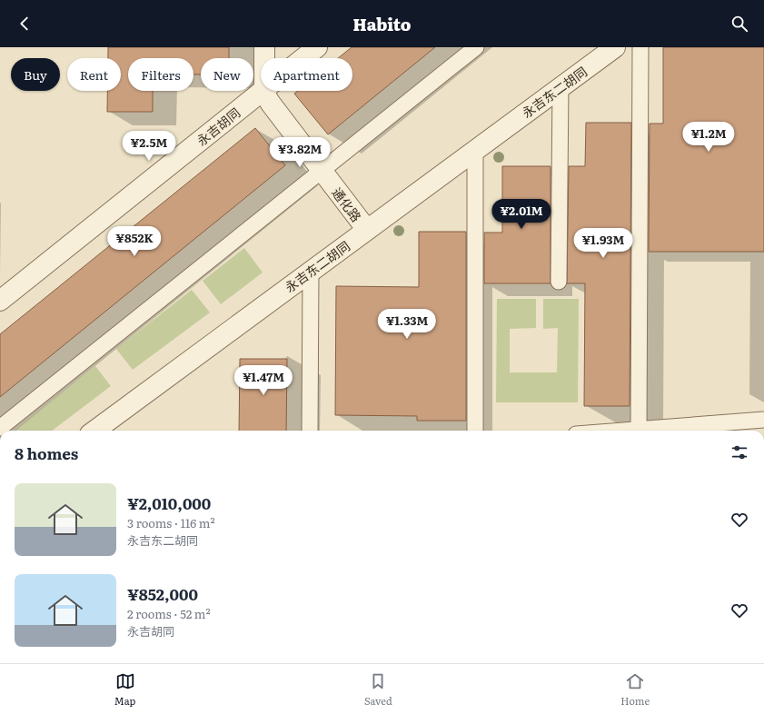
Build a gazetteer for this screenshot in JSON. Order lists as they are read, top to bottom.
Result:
{
  "streets": {
    "street": ["永吉东二胡同", "永吉胡同", "通化路"]
  },
  "crossings": [
    ["永吉东二胡同", "通化路"]
  ],
  "page": {
    "header": "Habito",
    "chip": [
      "Buy",
      "Rent",
      "Filters",
      "New",
      "Apartment"
    ],
    "price": [
      "¥1.2M",
      "¥2.5M",
      "¥3.82M",
      "¥2.01M",
      "¥852K",
      "¥1.93M",
      "¥1.33M",
      "¥1.47M"
    ],
    "heading": "8 homes",
    "list": [
      {
        "name": "¥2,010,000",
        "note": "3 rooms · 116 m² · 永吉东二胡同"
      },
      {
        "name": "¥852,000",
        "note": "2 rooms · 52 m² · 永吉胡同"
      }
    ],
    "tabs": ["Map", "Saved", "Home"]
  }
}
